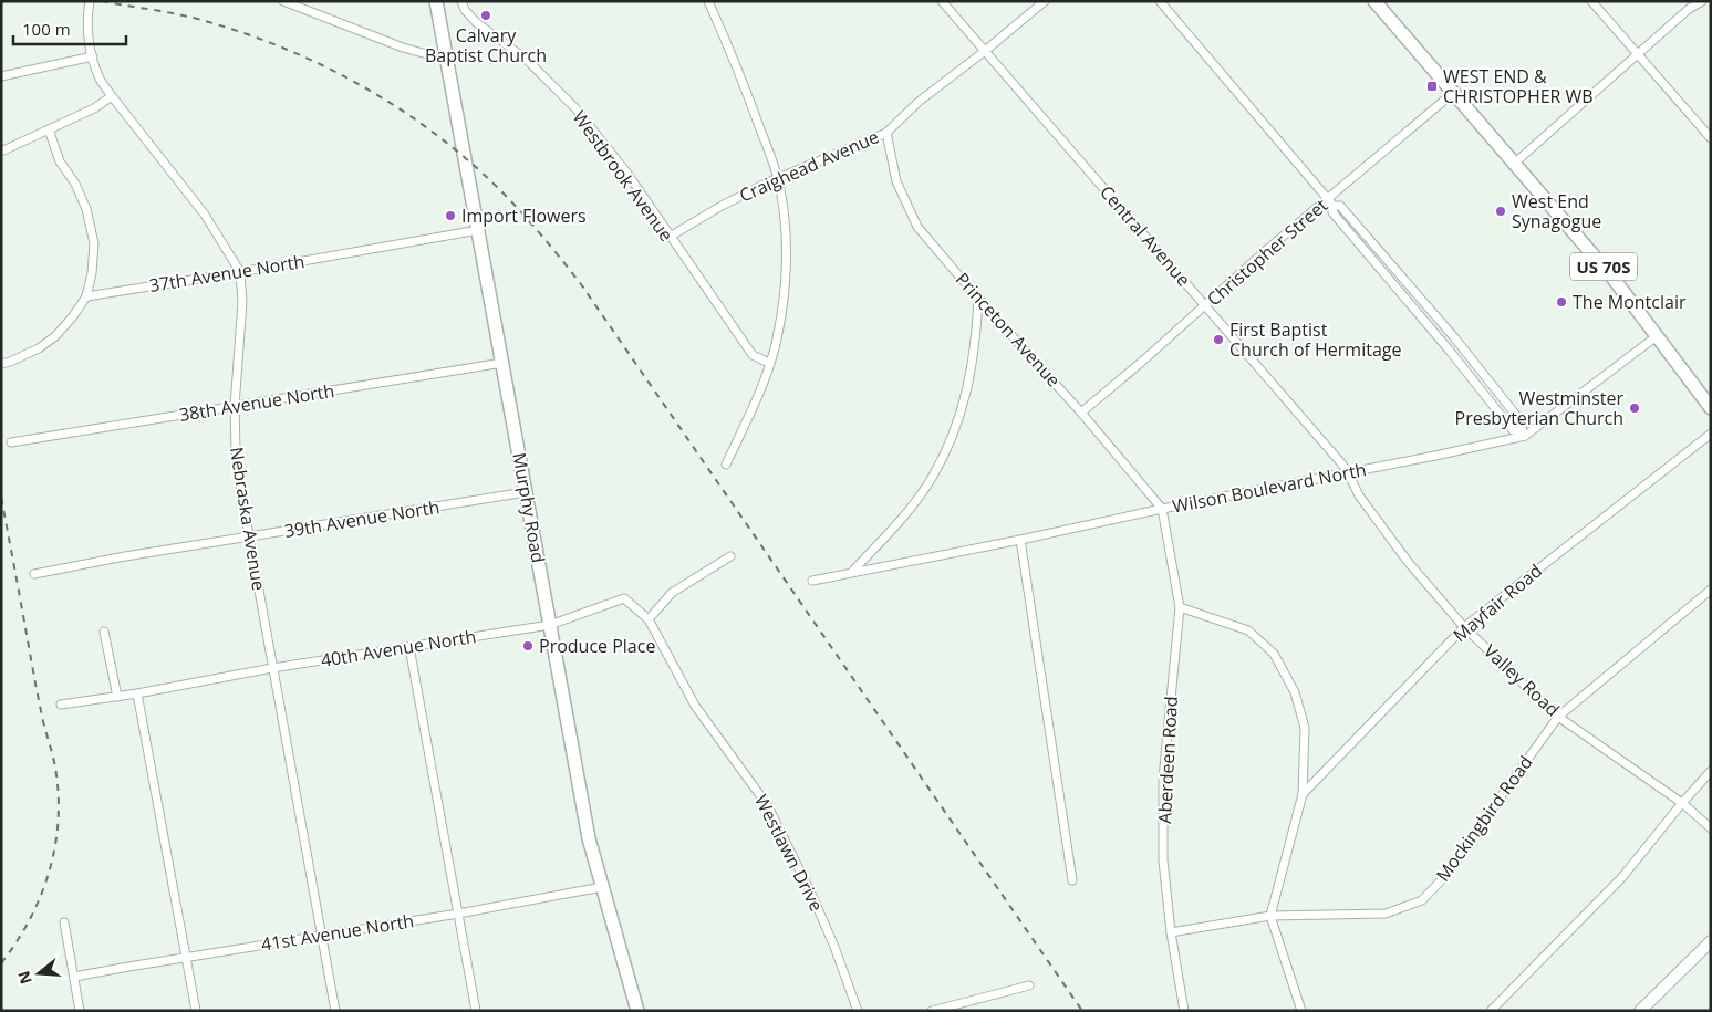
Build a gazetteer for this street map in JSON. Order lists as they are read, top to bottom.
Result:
{
  "streets": {
    "main road": ["US 70S", "Murphy Road"],
    "street": [
      "Craighead Avenue",
      "Westbrook Avenue",
      "Central Avenue",
      "Christopher Street",
      "37th Avenue North",
      "Princeton Avenue",
      "38th Avenue North",
      "Wilson Boulevard North",
      "Nebraska Avenue",
      "39th Avenue North",
      "Mayfair Road",
      "40th Avenue North",
      "Valley Road",
      "Aberdeen Road",
      "Mockingbird Road",
      "Westlawn Drive",
      "41st Avenue North"
    ]
  },
  "crossings": [
    ["Craighead Avenue", "Westbrook Avenue"],
    ["Craighead Avenue", "Central Avenue"],
    ["Craighead Avenue", "Princeton Avenue"],
    ["Central Avenue", "Christopher Street"],
    ["Central Avenue", "Wilson Boulevard North"],
    ["Central Avenue", "Valley Road"],
    ["Christopher Street", "US 70S"],
    ["Christopher Street", "Princeton Avenue"],
    ["US 70S", "Wilson Boulevard North"],
    ["37th Avenue North", "Murphy Road"],
    ["37th Avenue North", "Nebraska Avenue"],
    ["Princeton Avenue", "Wilson Boulevard North"],
    ["Princeton Avenue", "Aberdeen Road"],
    ["38th Avenue North", "Murphy Road"],
    ["38th Avenue North", "Nebraska Avenue"],
    ["Wilson Boulevard North", "Valley Road"],
    ["Wilson Boulevard North", "Aberdeen Road"],
    ["Murphy Road", "39th Avenue North"],
    ["Murphy Road", "40th Avenue North"],
    ["Murphy Road", "41st Avenue North"],
    ["Nebraska Avenue", "39th Avenue North"],
    ["Nebraska Avenue", "40th Avenue North"],
    ["Nebraska Avenue", "41st Avenue North"],
    ["Mayfair Road", "Valley Road"],
    ["40th Avenue North", "Westlawn Drive"],
    ["Valley Road", "Mockingbird Road"],
    ["Aberdeen Road", "Mockingbird Road"]
  ],
  "places": {
    "other": [
      "Calvary Baptist Church",
      "West End Synagogue",
      "Import Flowers",
      "The Montclair",
      "First Baptist Church of Hermitage",
      "Westminster Presbyterian Church",
      "Produce Place"
    ],
    "transit": ["WEST END & CHRISTOPHER WB"]
  },
  "scale_bar": "100 m",
  "north": "left"
}
